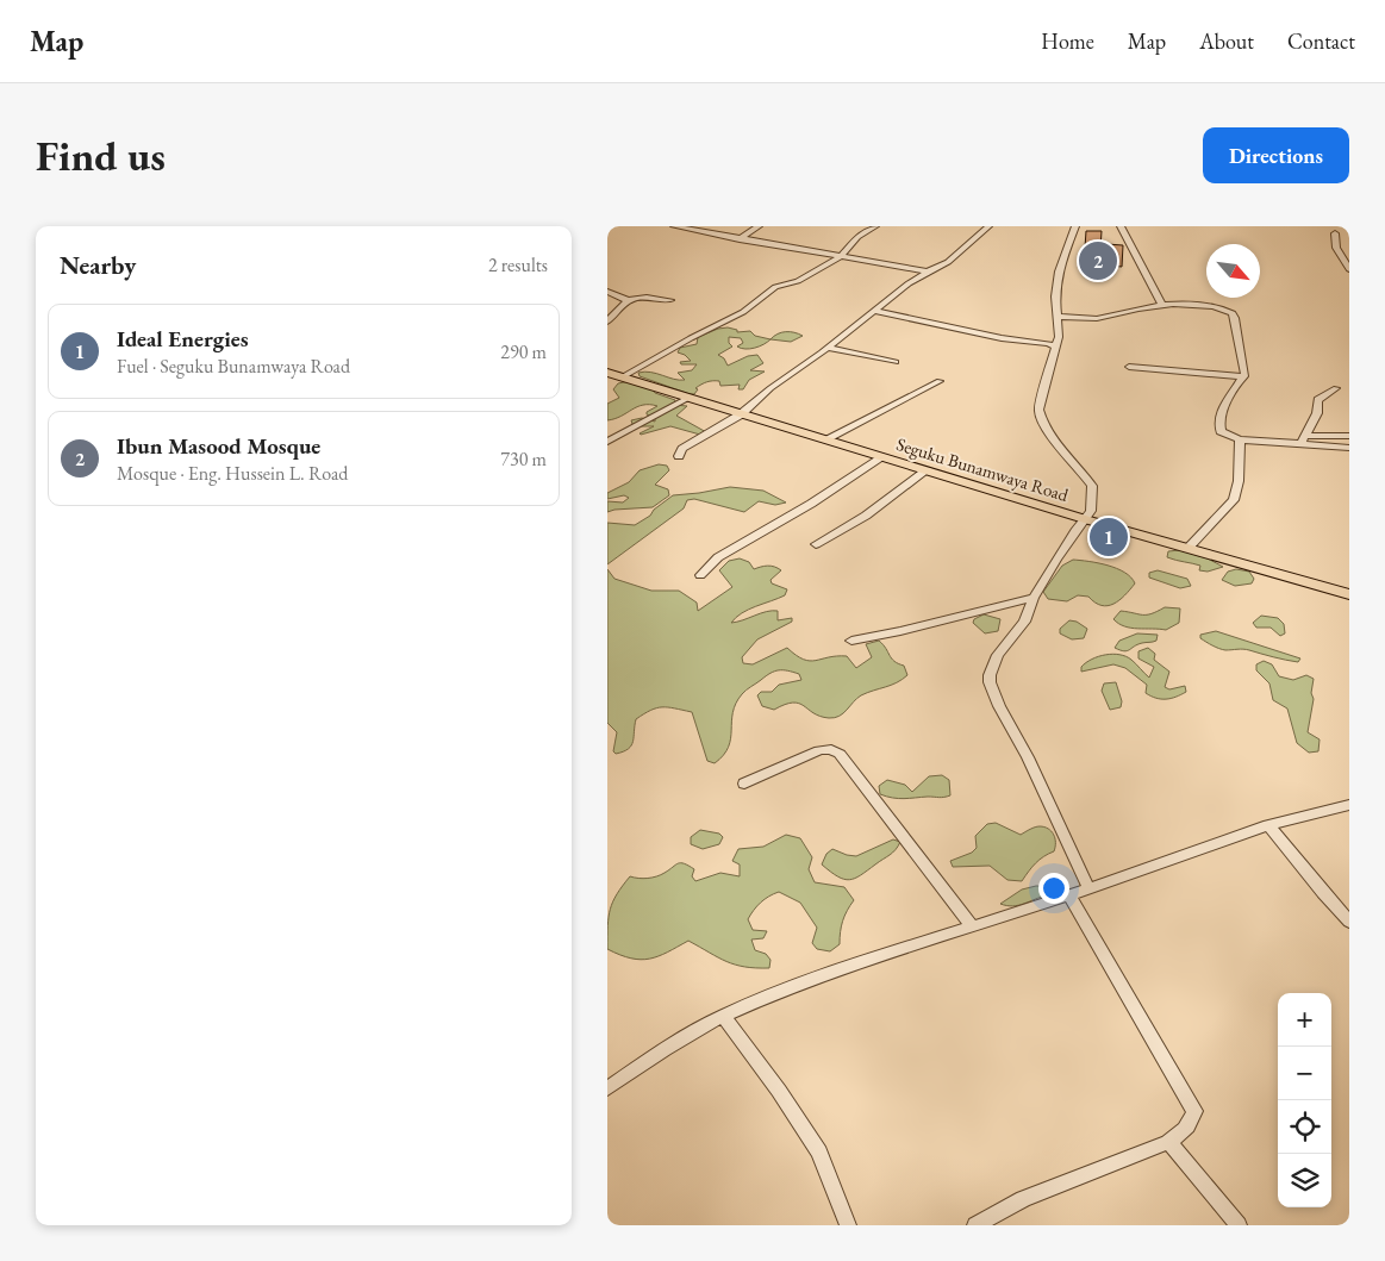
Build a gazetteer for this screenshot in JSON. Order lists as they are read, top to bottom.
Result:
{
  "streets": {
    "main road": ["Seguku Bunamwaya Road"]
  },
  "north": "bottom right",
  "page": {
    "header": "Map",
    "nav": [
      "Home",
      "Map",
      "About",
      "Contact"
    ],
    "buttons": "Directions",
    "title": "Find us",
    "heading": ["Nearby", "2 results"],
    "pins": ["2", "1"],
    "list": [
      {
        "mark": "1",
        "name": "Ideal Energies",
        "note": "Fuel · Seguku Bunamwaya Road",
        "value": "290 m"
      },
      {
        "mark": "2",
        "name": "Ibun Masood Mosque",
        "note": "Mosque · Eng. Hussein L. Road",
        "value": "730 m"
      }
    ],
    "map_buttons": ["+", "−"]
  }
}
